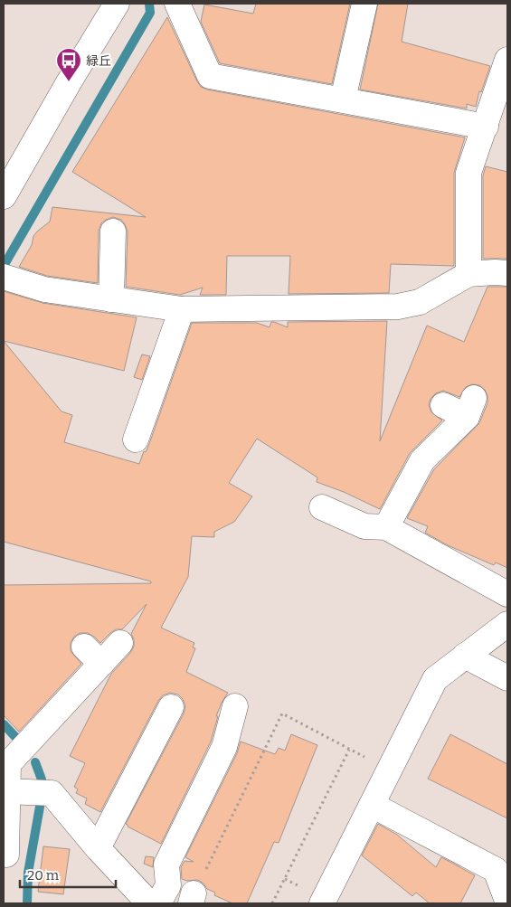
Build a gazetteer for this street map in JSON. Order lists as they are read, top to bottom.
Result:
{
  "places": {
    "bus stop": ["緑丘"]
  },
  "scale_bar": "20 m"
}
